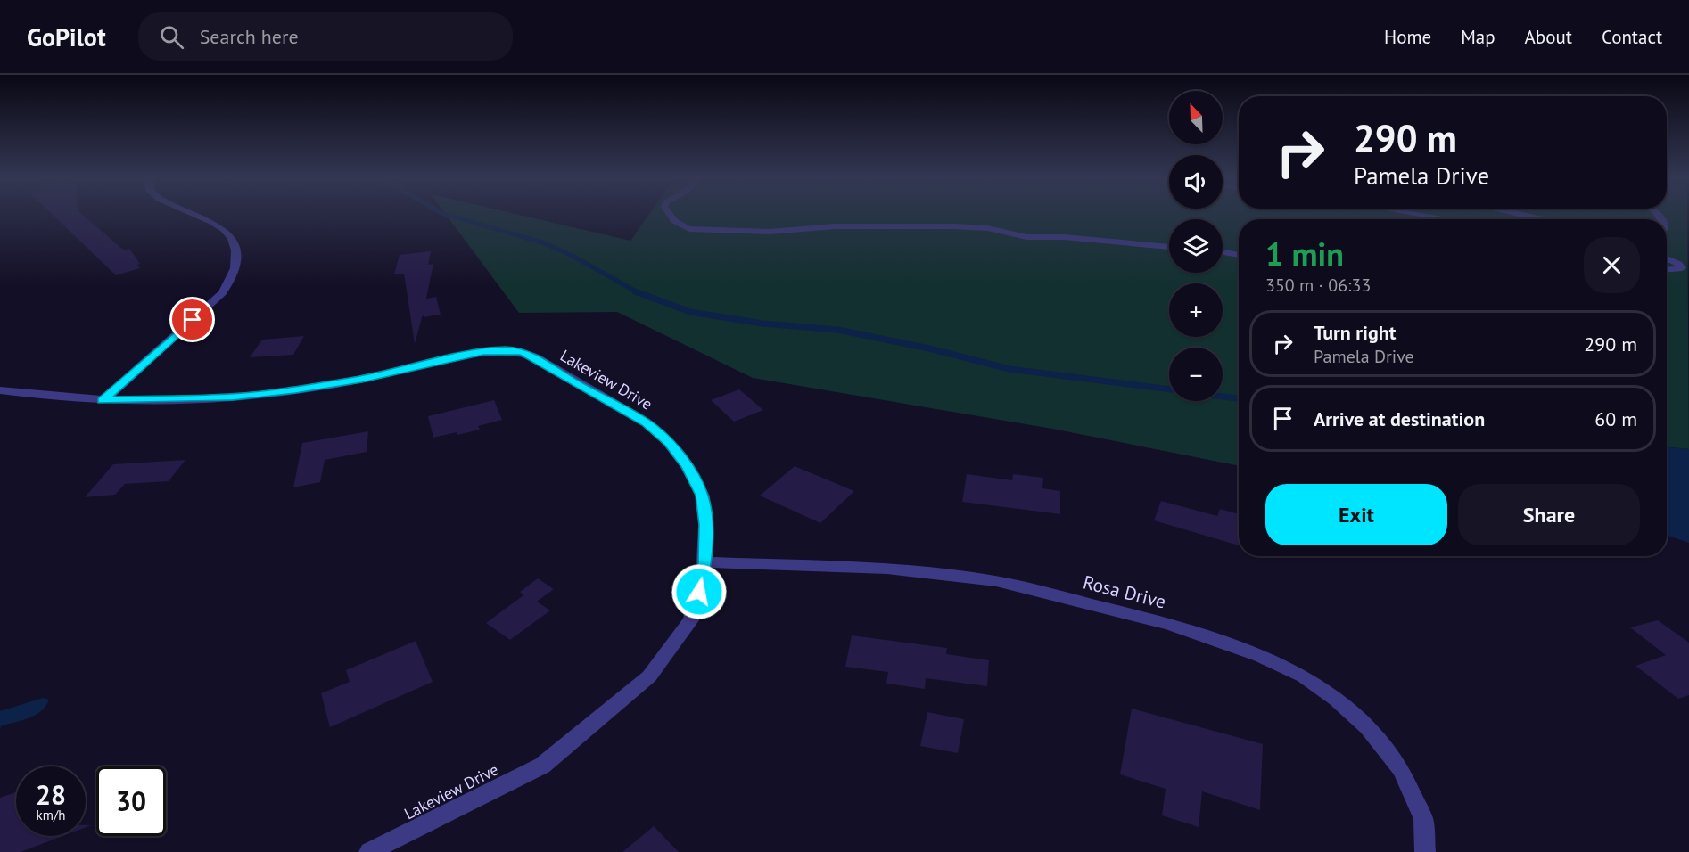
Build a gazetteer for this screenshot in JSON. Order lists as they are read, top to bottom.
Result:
{
  "streets": {
    "street": ["Lakeview Drive", "Rosa Drive"]
  },
  "crossings": [
    ["Lakeview Drive", "Rosa Drive"]
  ],
  "north": "top left",
  "page": {
    "header": "GoPilot",
    "search": "Search here",
    "nav": [
      "Home",
      "Map",
      "About",
      "Contact"
    ],
    "map_buttons": ["+", "−"],
    "turn": ["290 m", "Pamela Drive"],
    "heading": ["1 min", "350 m · 06:33"],
    "list": [
      {
        "name": "Turn right",
        "note": "Pamela Drive",
        "value": "290 m"
      },
      {
        "name": "Arrive at destination",
        "value": "60 m"
      }
    ],
    "buttons": ["Exit", "Share"],
    "speed": "28 km/h",
    "limit": "30"
  }
}
